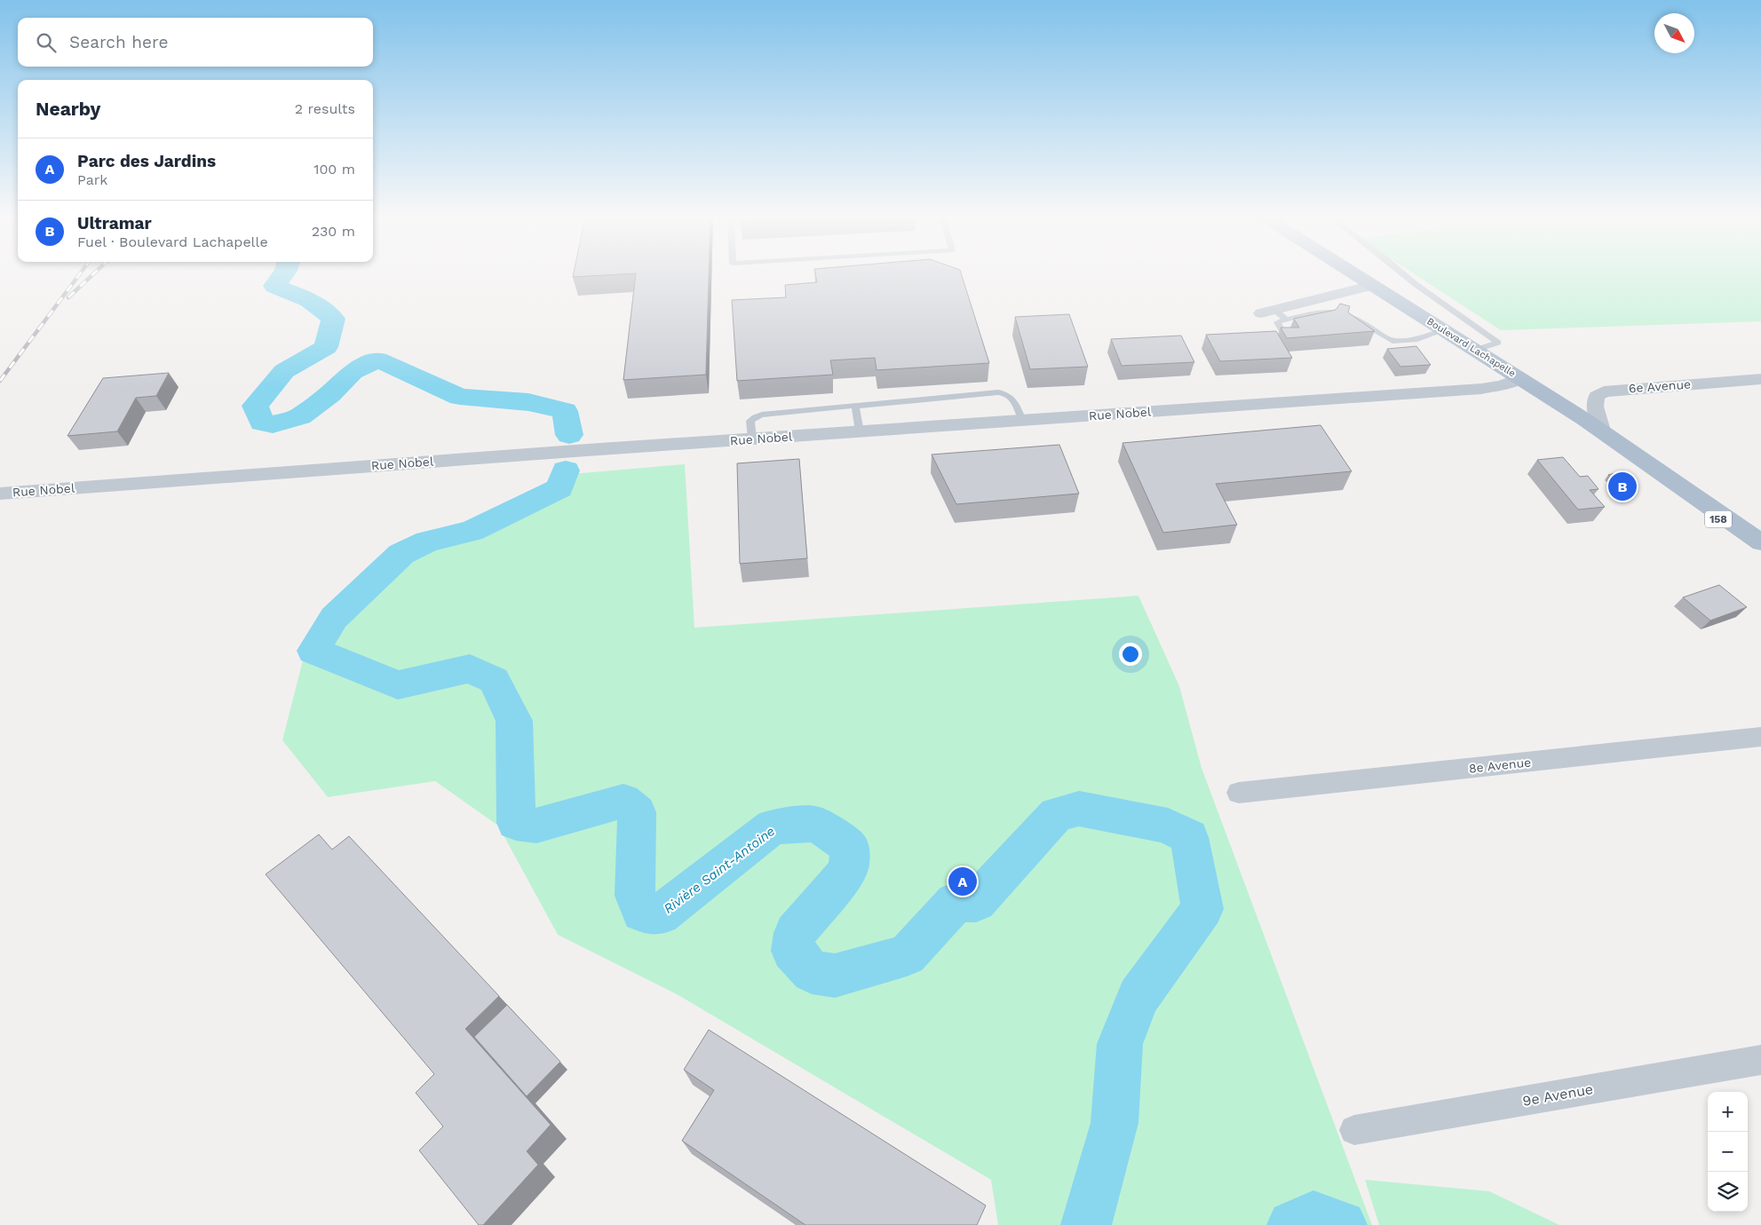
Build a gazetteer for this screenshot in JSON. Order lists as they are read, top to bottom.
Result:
{
  "streets": {
    "main road": ["Boulevard Lachapelle", "158"],
    "street": [
      "6e Avenue",
      "Rue Nobel",
      "8e Avenue",
      "9e Avenue"
    ]
  },
  "crossings": [
    ["Boulevard Lachapelle", "6e Avenue"],
    ["Boulevard Lachapelle", "Rue Nobel"]
  ],
  "water": ["Rivière Saint-Antoine"],
  "north": "bottom right",
  "page": {
    "search": "Search here",
    "heading": ["Nearby", "2 results"],
    "list": [
      {
        "mark": "A",
        "name": "Parc des Jardins",
        "note": "Park",
        "value": "100 m"
      },
      {
        "mark": "B",
        "name": "Ultramar",
        "note": "Fuel · Boulevard Lachapelle",
        "value": "230 m"
      }
    ],
    "pins": ["B", "A"],
    "map_buttons": ["+", "−"]
  }
}
